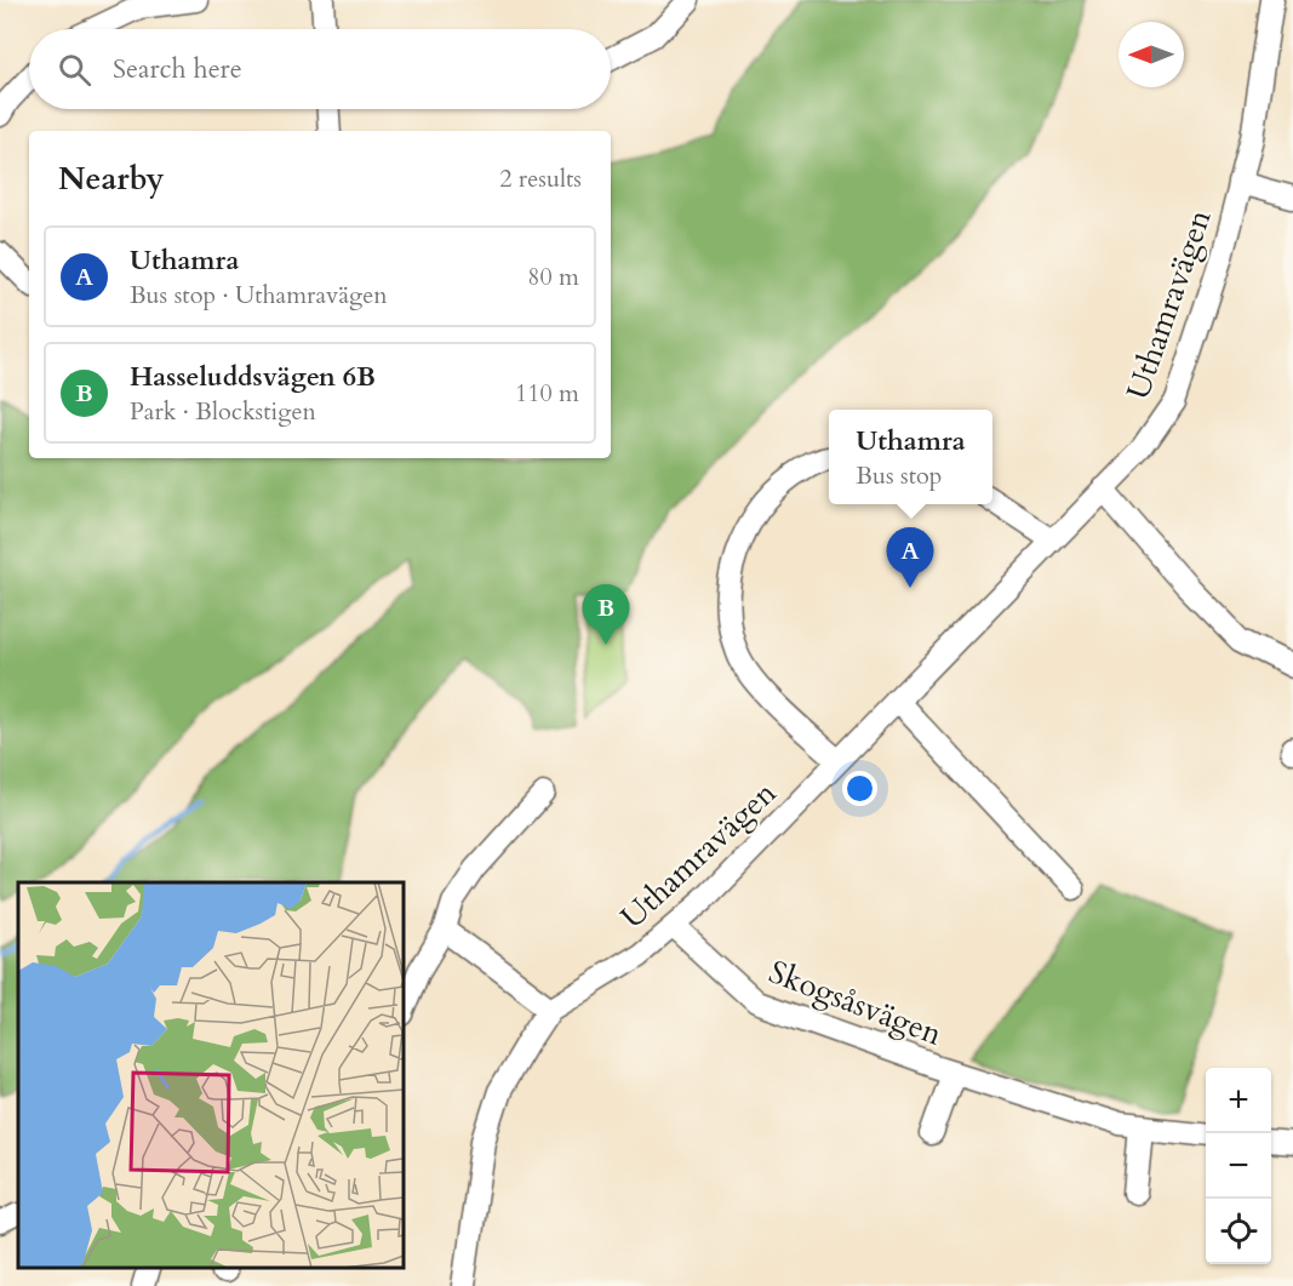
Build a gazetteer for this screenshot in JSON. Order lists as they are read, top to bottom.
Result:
{
  "streets": {
    "street": ["Uthamravägen", "Skogsåsvägen"]
  },
  "crossings": [
    ["Uthamravägen", "Skogsåsvägen"]
  ],
  "north": "left",
  "page": {
    "search": "Search here",
    "heading": ["Nearby", "2 results"],
    "list": [
      {
        "mark": "A",
        "name": "Uthamra",
        "note": "Bus stop · Uthamravägen",
        "value": "80 m"
      },
      {
        "mark": "B",
        "name": "Hasseluddsvägen 6B",
        "note": "Park · Blockstigen",
        "value": "110 m"
      }
    ],
    "popup": ["Uthamra", "Bus stop"],
    "pins": ["A", "B"],
    "map_buttons": ["+", "−"]
  }
}
